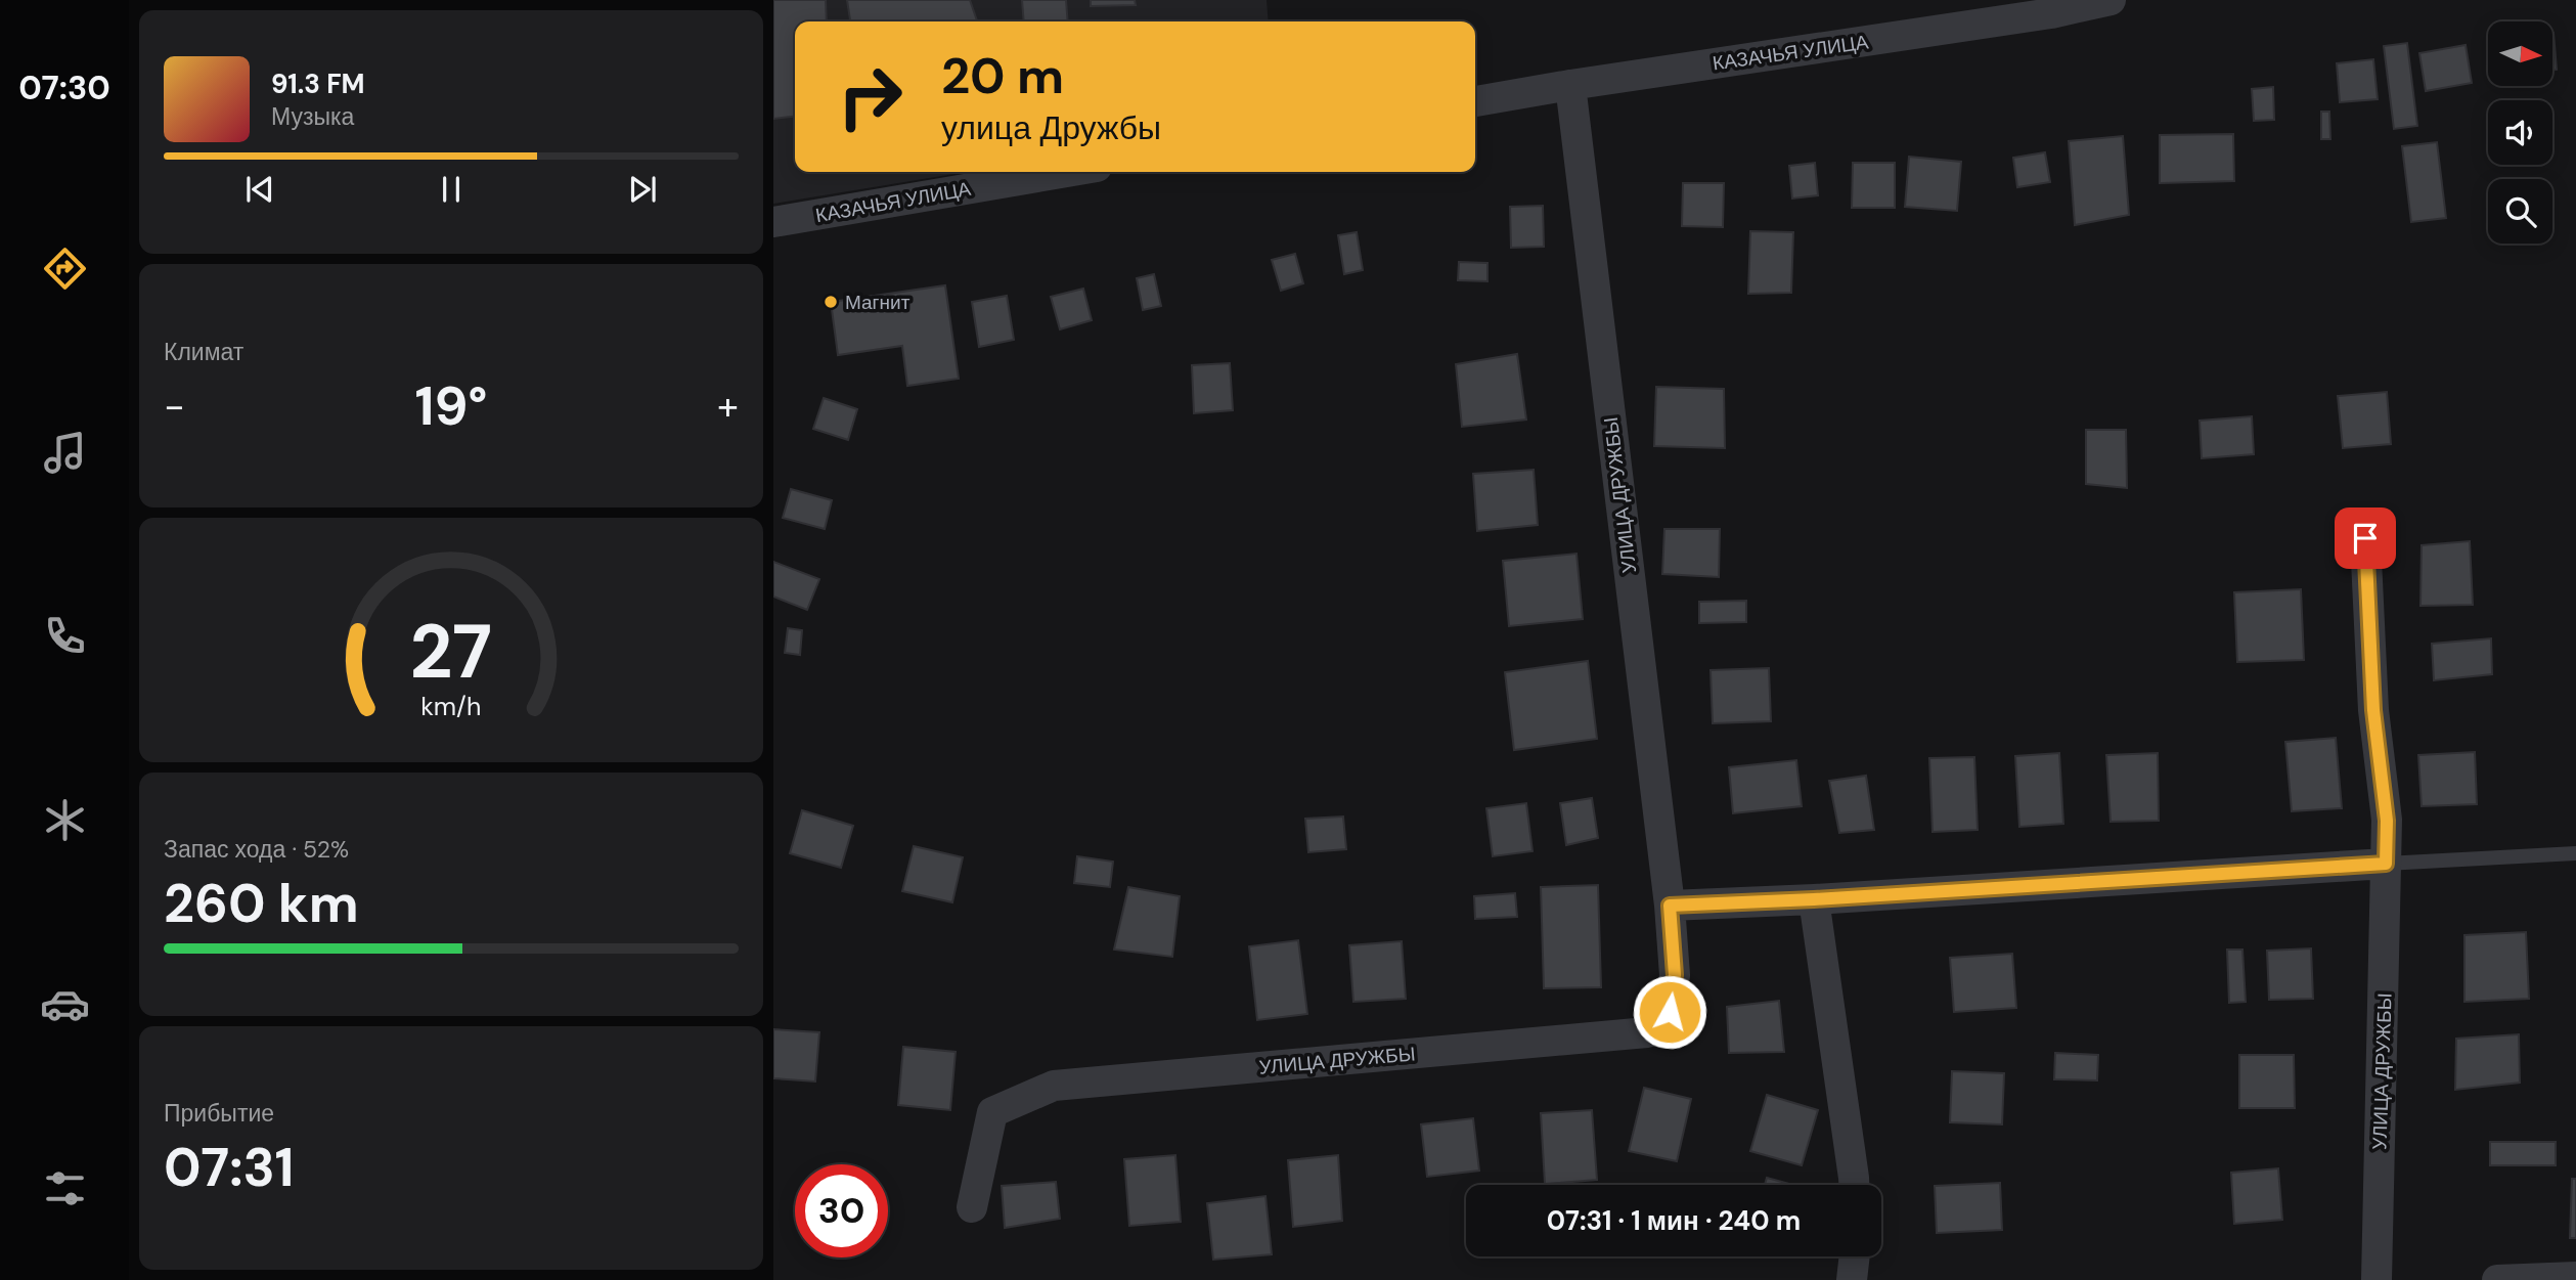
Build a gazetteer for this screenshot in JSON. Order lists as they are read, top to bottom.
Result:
{
  "streets": {
    "street": ["КАЗАЧЬЯ УЛИЦА", "УЛИЦА ДРУЖБЫ"]
  },
  "crossings": [
    ["КАЗАЧЬЯ УЛИЦА", "УЛИЦА ДРУЖБЫ"]
  ],
  "places": ["Магнит"],
  "north": "right",
  "page": {
    "tabs": "07:30",
    "turn": ["20 m", "улица Дружбы"],
    "song": ["91.3 FM", "Музыка"],
    "tile": [
      "Климат",
      ["Запас хода · 52%", "260 km"],
      ["Прибытие", "07:31"]
    ],
    "heat": ["−", "19°", "+"],
    "limit": "30",
    "trip": "07:31 · 1 мин · 240 m",
    "gauge": ["27", "km/h"]
  }
}
